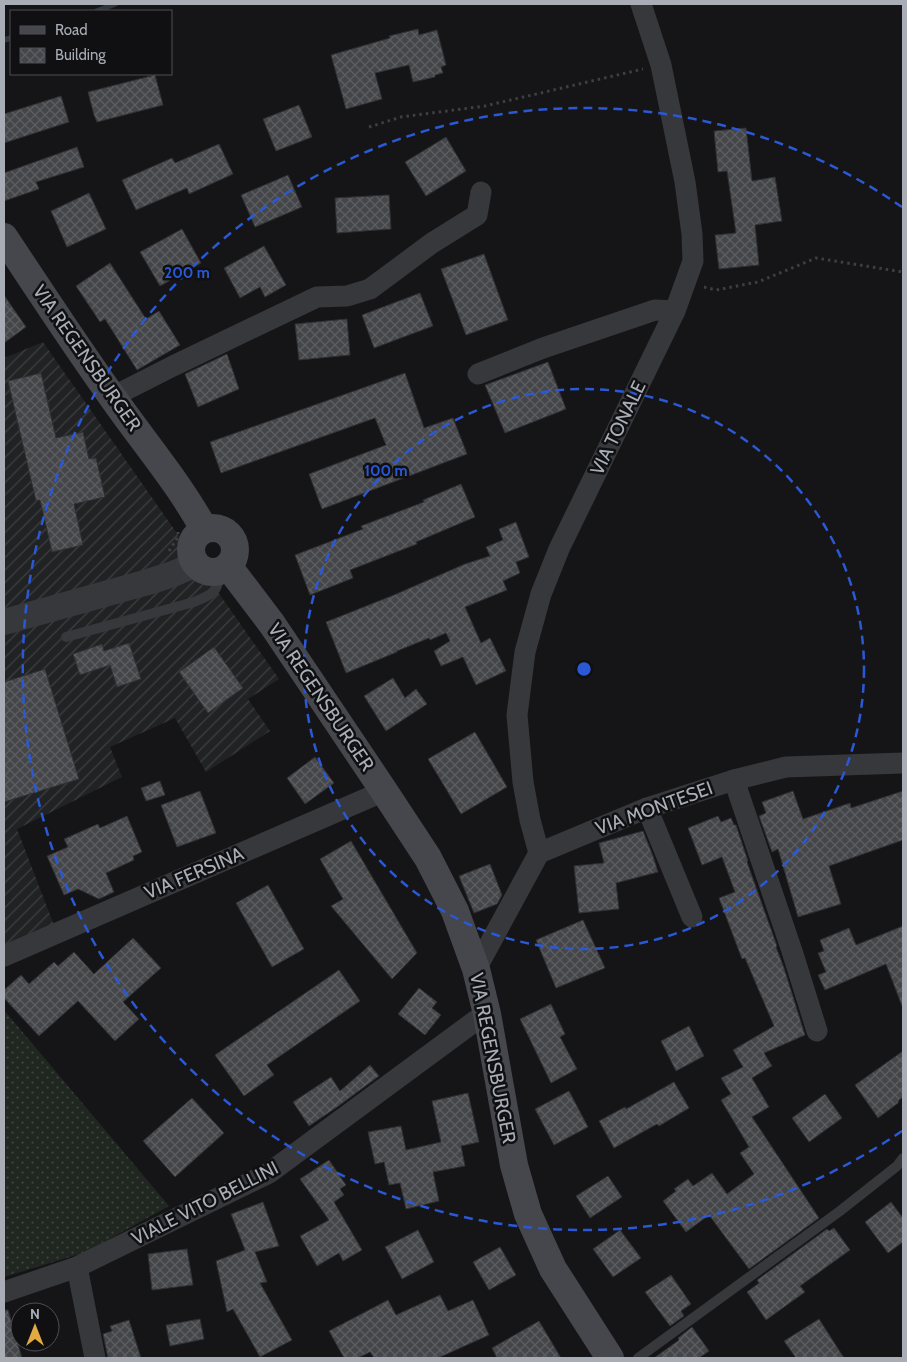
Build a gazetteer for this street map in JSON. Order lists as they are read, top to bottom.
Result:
{
  "streets": {
    "main road": ["VIA REGENSBURGER"],
    "street": [
      "VIA TONALE",
      "VIA MONTESEI",
      "VIA FERSINA",
      "VIALE VITO BELLINI"
    ]
  },
  "crossings": [
    ["VIA REGENSBURGER", "VIA FERSINA"],
    ["VIA REGENSBURGER", "VIALE VITO BELLINI"],
    ["VIA TONALE", "VIA MONTESEI"]
  ],
  "legend": ["Road", "Building"],
  "north": "top",
  "rings": ["200 m", "100 m"]
}
